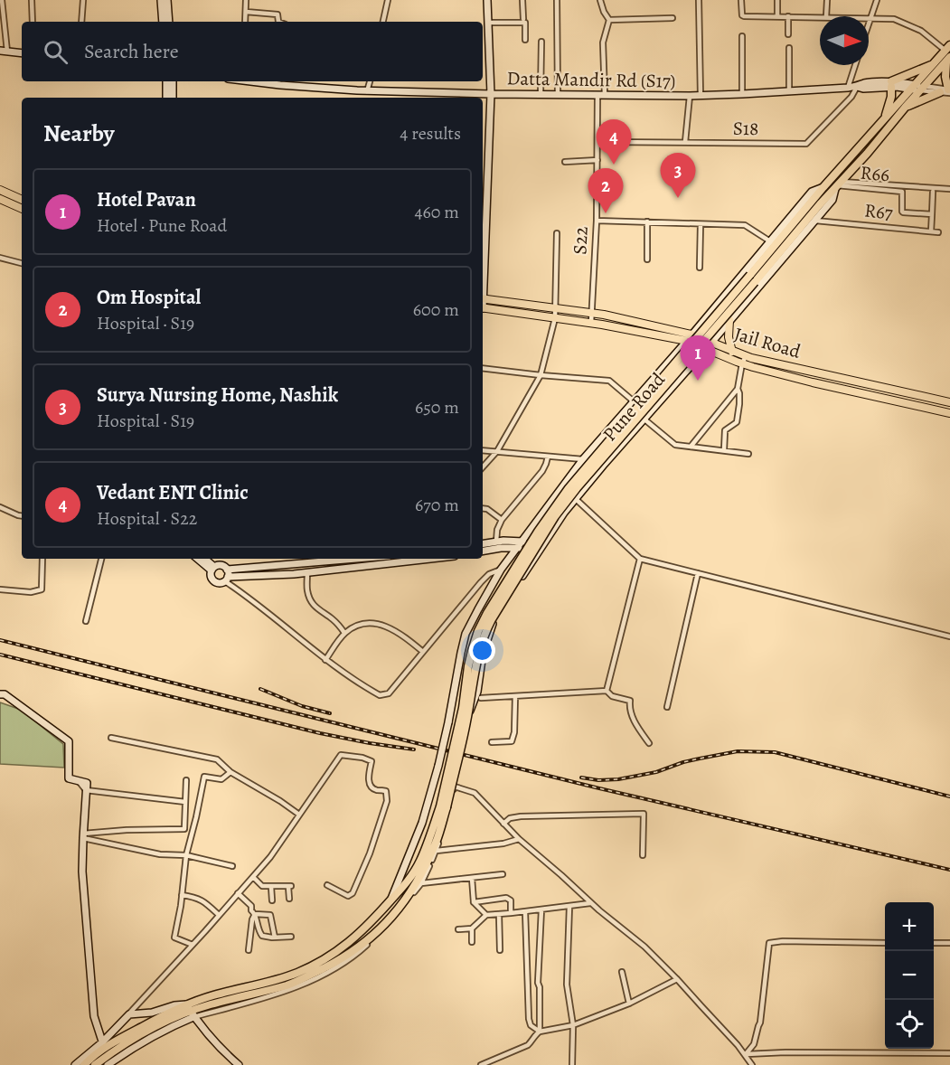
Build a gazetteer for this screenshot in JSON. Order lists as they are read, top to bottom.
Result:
{
  "streets": {
    "main road": ["Datta Mandir Rd (S17)", "Jail Road", "Pune Road"],
    "street": [
      "S18",
      "R66",
      "R67",
      "S22"
    ]
  },
  "crossings": [
    ["Datta Mandir Rd (S17)", "S18"],
    ["Datta Mandir Rd (S17)", "S22"],
    ["R66", "Pune Road"],
    ["R67", "Pune Road"],
    ["S22", "Jail Road"],
    ["Jail Road", "Pune Road"]
  ],
  "north": "right",
  "page": {
    "search": "Search here",
    "heading": ["Nearby", "4 results"],
    "pins": [
      "4",
      "3",
      "2",
      "1"
    ],
    "list": [
      {
        "mark": "1",
        "name": "Hotel Pavan",
        "note": "Hotel · Pune Road",
        "value": "460 m"
      },
      {
        "mark": "2",
        "name": "Om Hospital",
        "note": "Hospital · S19",
        "value": "600 m"
      },
      {
        "mark": "3",
        "name": "Surya Nursing Home, Nashik",
        "note": "Hospital · S19",
        "value": "650 m"
      },
      {
        "mark": "4",
        "name": "Vedant ENT Clinic",
        "note": "Hospital · S22",
        "value": "670 m"
      }
    ],
    "map_buttons": ["+", "−"]
  }
}
